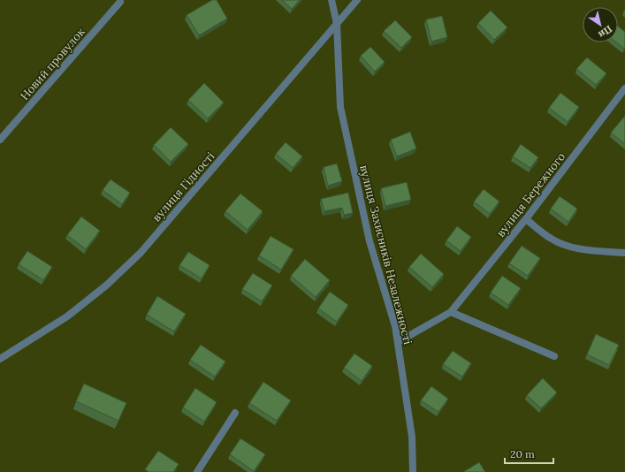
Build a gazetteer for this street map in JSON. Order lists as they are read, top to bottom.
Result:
{
  "streets": {
    "street": [
      "Новий провулок",
      "вулиця Гідності",
      "вулиця Бережного",
      "вулиця Захисників Незалежності"
    ]
  },
  "crossings": [
    ["вулиця Гідності", "вулиця Захисників Незалежності"],
    ["вулиця Бережного", "вулиця Захисників Незалежності"]
  ],
  "scale_bar": "20 m",
  "north": "bottom right"
}
